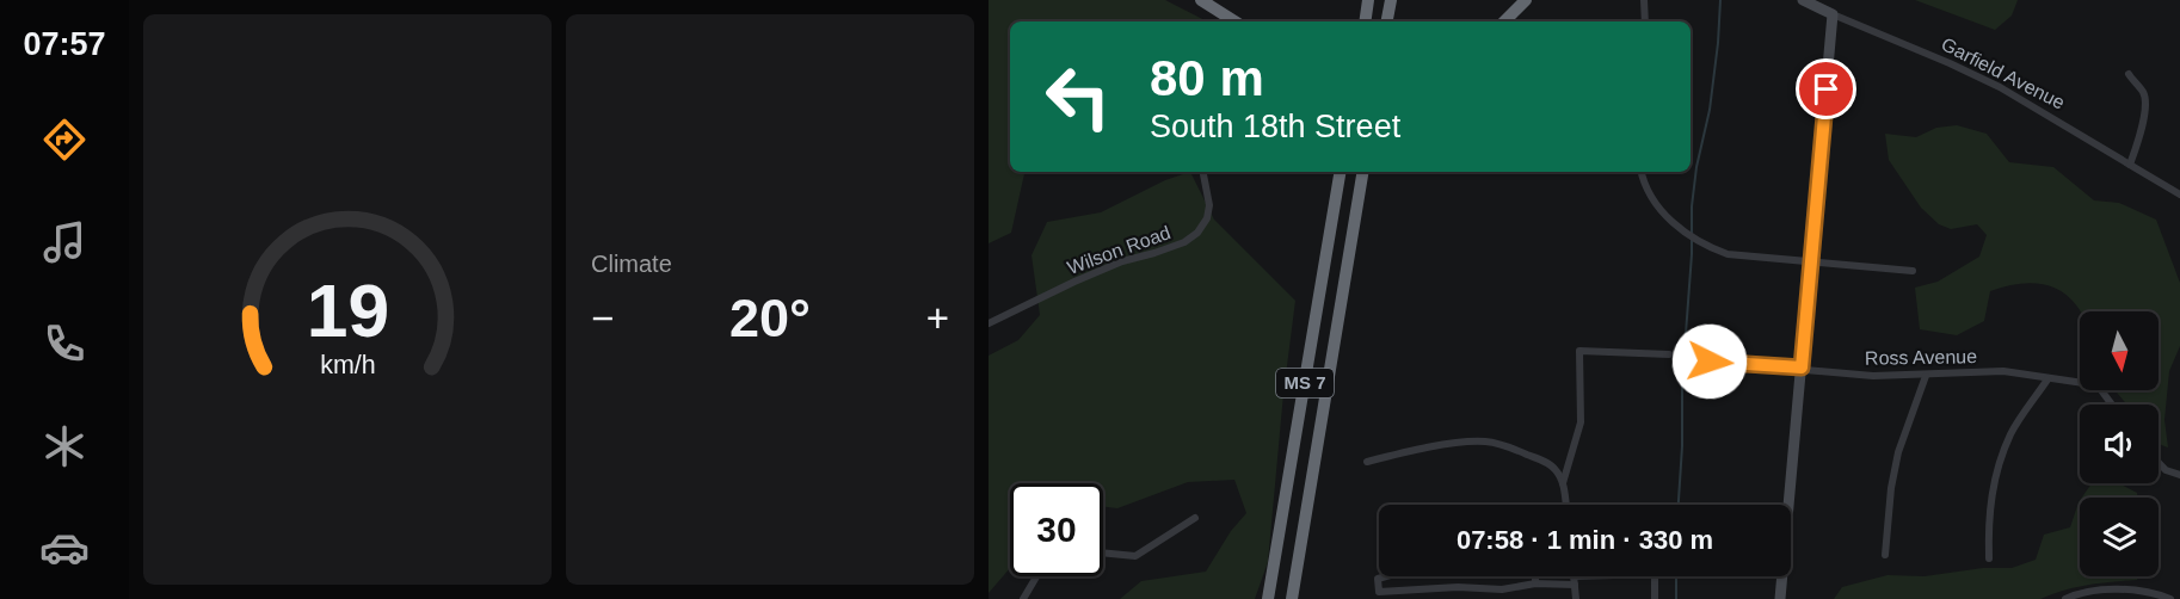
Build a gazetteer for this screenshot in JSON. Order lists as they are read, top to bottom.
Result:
{
  "streets": {
    "highway": ["MS 7"],
    "street": ["Garfield Avenue", "Wilson Road", "Ross Avenue"]
  },
  "north": "bottom",
  "page": {
    "tabs": "07:57",
    "tile": "Climate",
    "turn": ["80 m", "South 18th Street"],
    "heat": ["−", "20°", "+"],
    "limit": "30",
    "trip": "07:58 · 1 min · 330 m",
    "gauge": ["19", "km/h"]
  }
}
